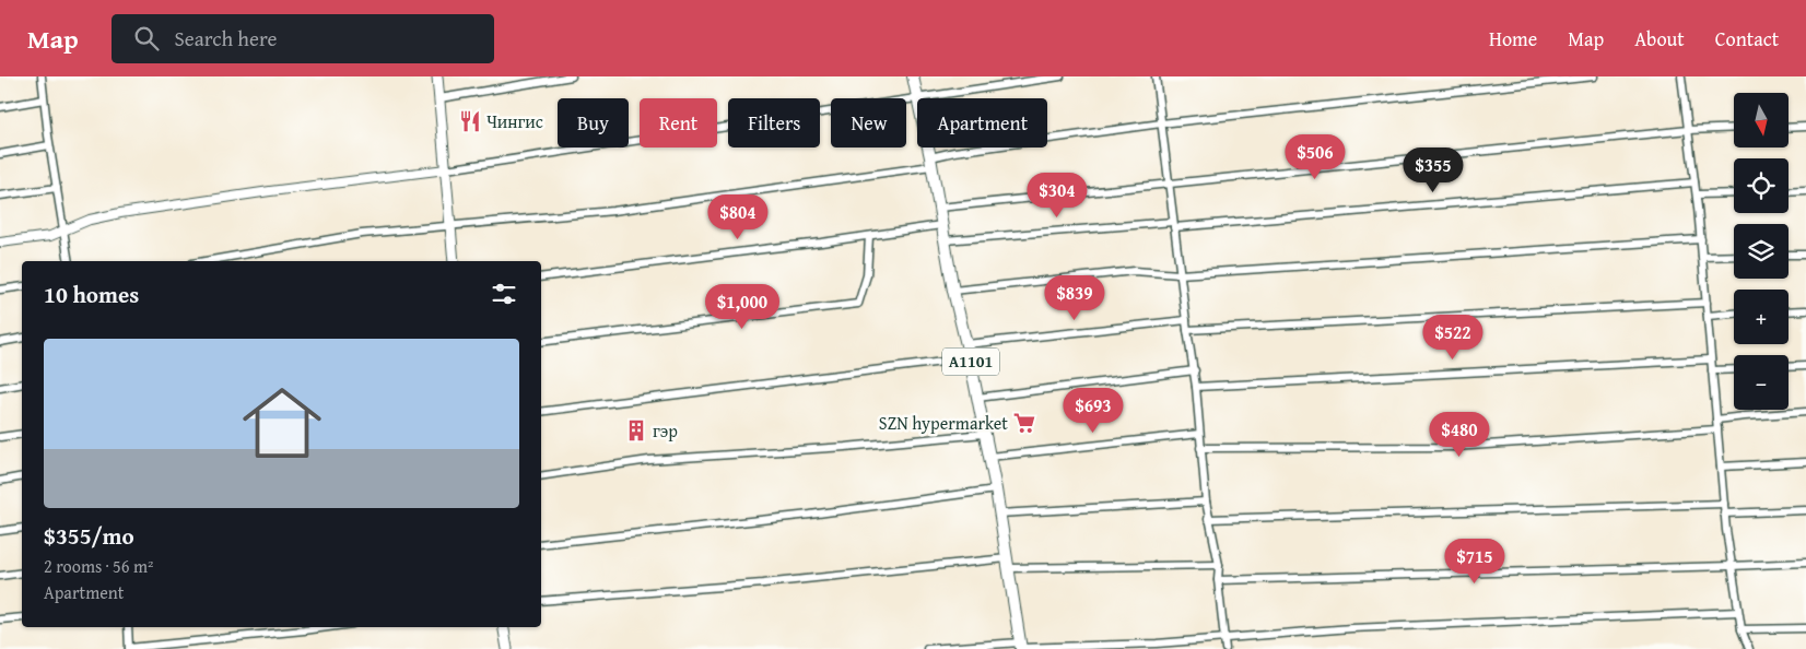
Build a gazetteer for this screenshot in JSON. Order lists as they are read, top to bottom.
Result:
{
  "streets": {
    "main road": ["A1101"]
  },
  "places": {
    "restaurant": ["Чингис"],
    "supermarket": ["SZN hypermarket"],
    "building": ["гэр"]
  },
  "north": "bottom",
  "page": {
    "header": "Map",
    "search": "Search here",
    "nav": [
      "Home",
      "Map",
      "About",
      "Contact"
    ],
    "map_buttons": ["+", "−"],
    "chip": [
      "Buy",
      "Rent",
      "Filters",
      "New",
      "Apartment"
    ],
    "price": [
      "$506",
      "$355",
      "$304",
      "$804",
      "$839",
      "$1,000",
      "$522",
      "$693",
      "$480",
      "$715"
    ],
    "heading": "10 homes",
    "list": [
      {
        "name": "$355/mo",
        "note": "2 rooms · 56 m² · Apartment"
      }
    ]
  }
}
